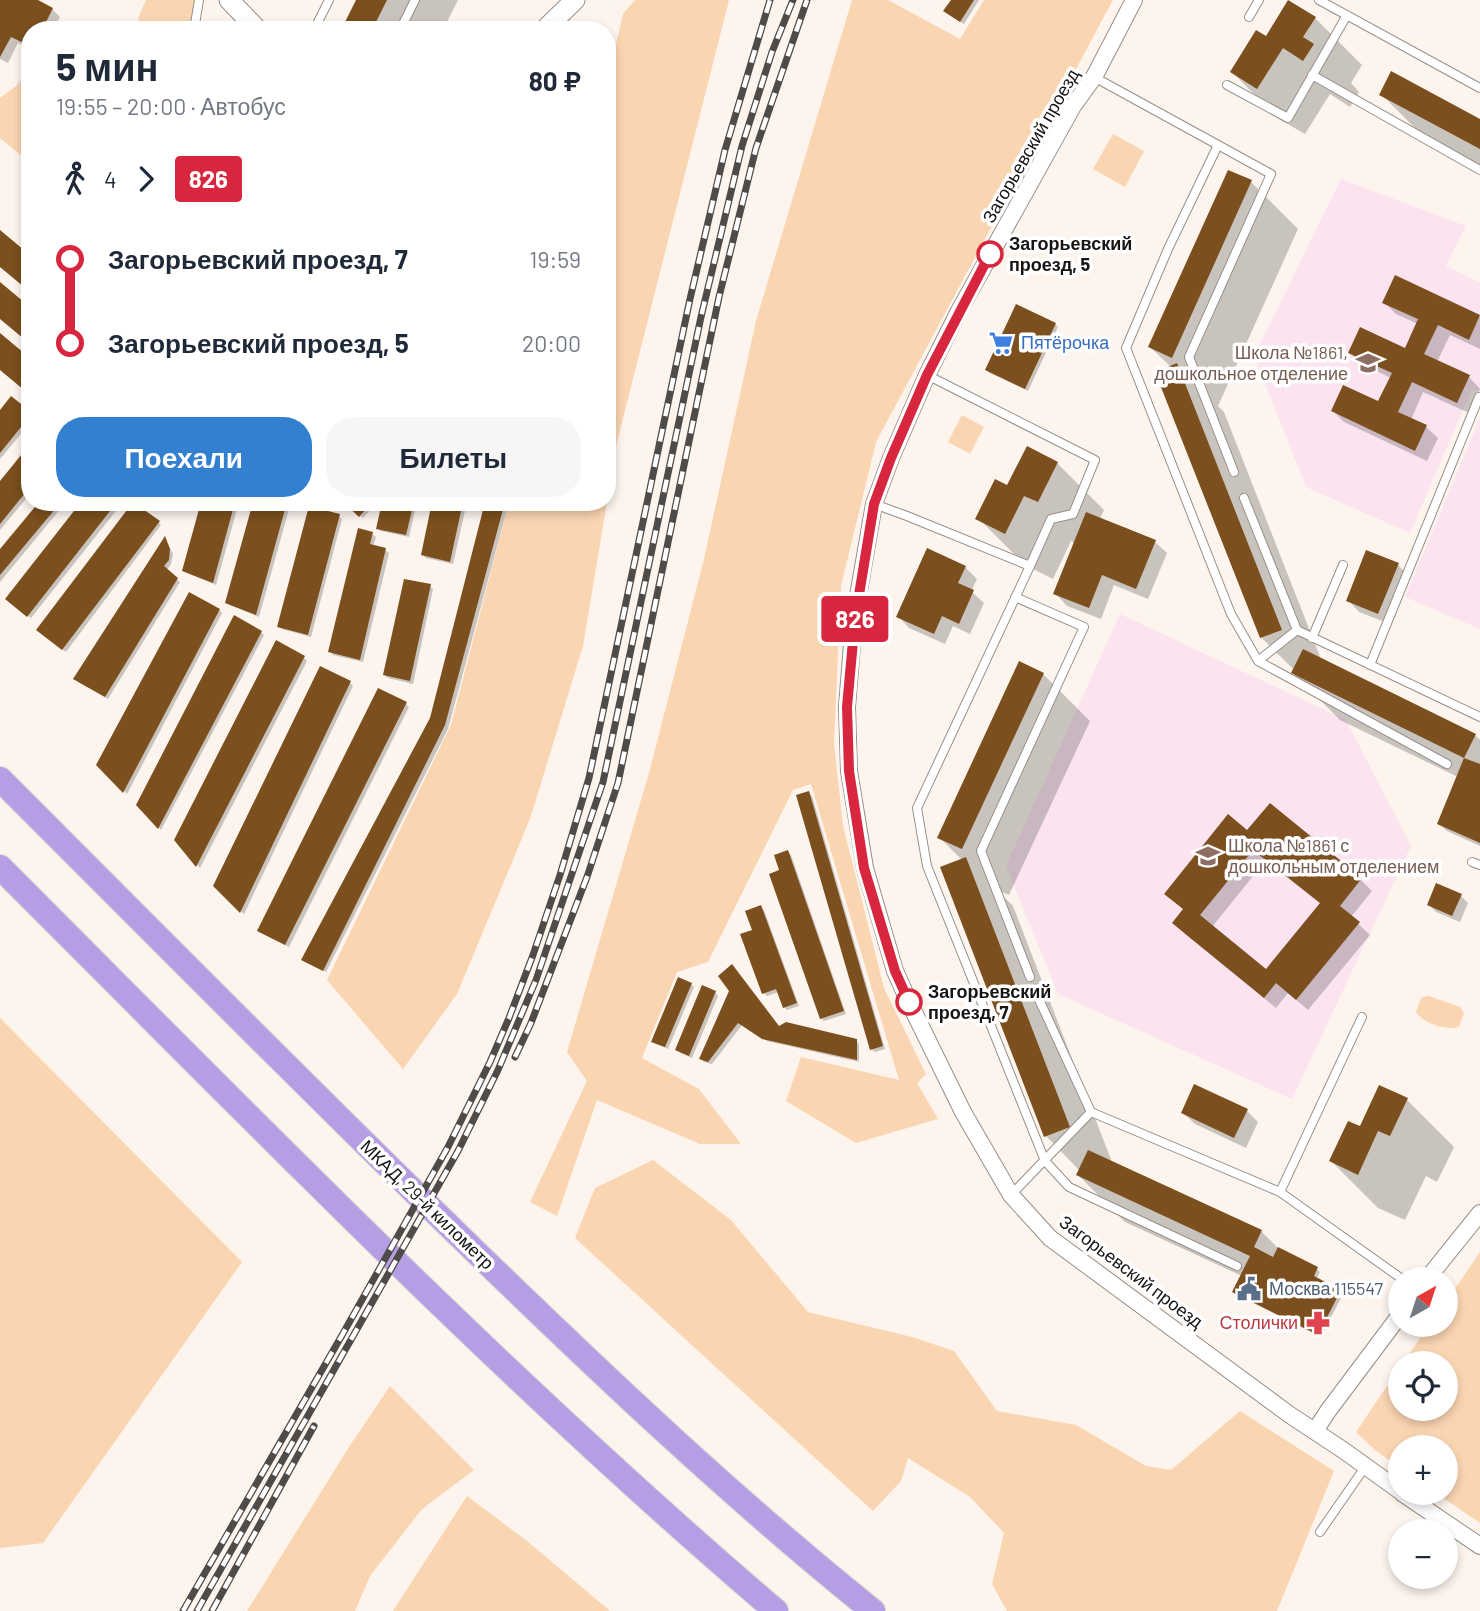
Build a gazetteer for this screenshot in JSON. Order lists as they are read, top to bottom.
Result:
{
  "streets": {
    "highway": ["МКАД, 29-й километр"],
    "street": ["Загорьевский проезд"]
  },
  "places": {
    "other": ["Загорьевский проезд, 5", "Загорьевский проезд, 7"],
    "supermarket": ["Пятёрочка"],
    "school or university": ["Школа №1861, дошкольное отделение", "Школа №1861 с дошкольным отделением"],
    "public building": ["Москва 115547"],
    "pharmacy": ["Столички"]
  },
  "lines": ["bus line 826"],
  "north": "top right",
  "page": {
    "on_map": "826",
    "heading": ["5 мин", "19:55 – 20:00 · Автобус", "80 ₽"],
    "legs": ["4", "826"],
    "list": [
      {
        "name": "Загорьевский проезд, 7",
        "value": "19:59"
      },
      {
        "name": "Загорьевский проезд, 5",
        "value": "20:00"
      }
    ],
    "buttons": ["Поехали", "Билеты"],
    "map_buttons": ["+", "−"]
  }
}
